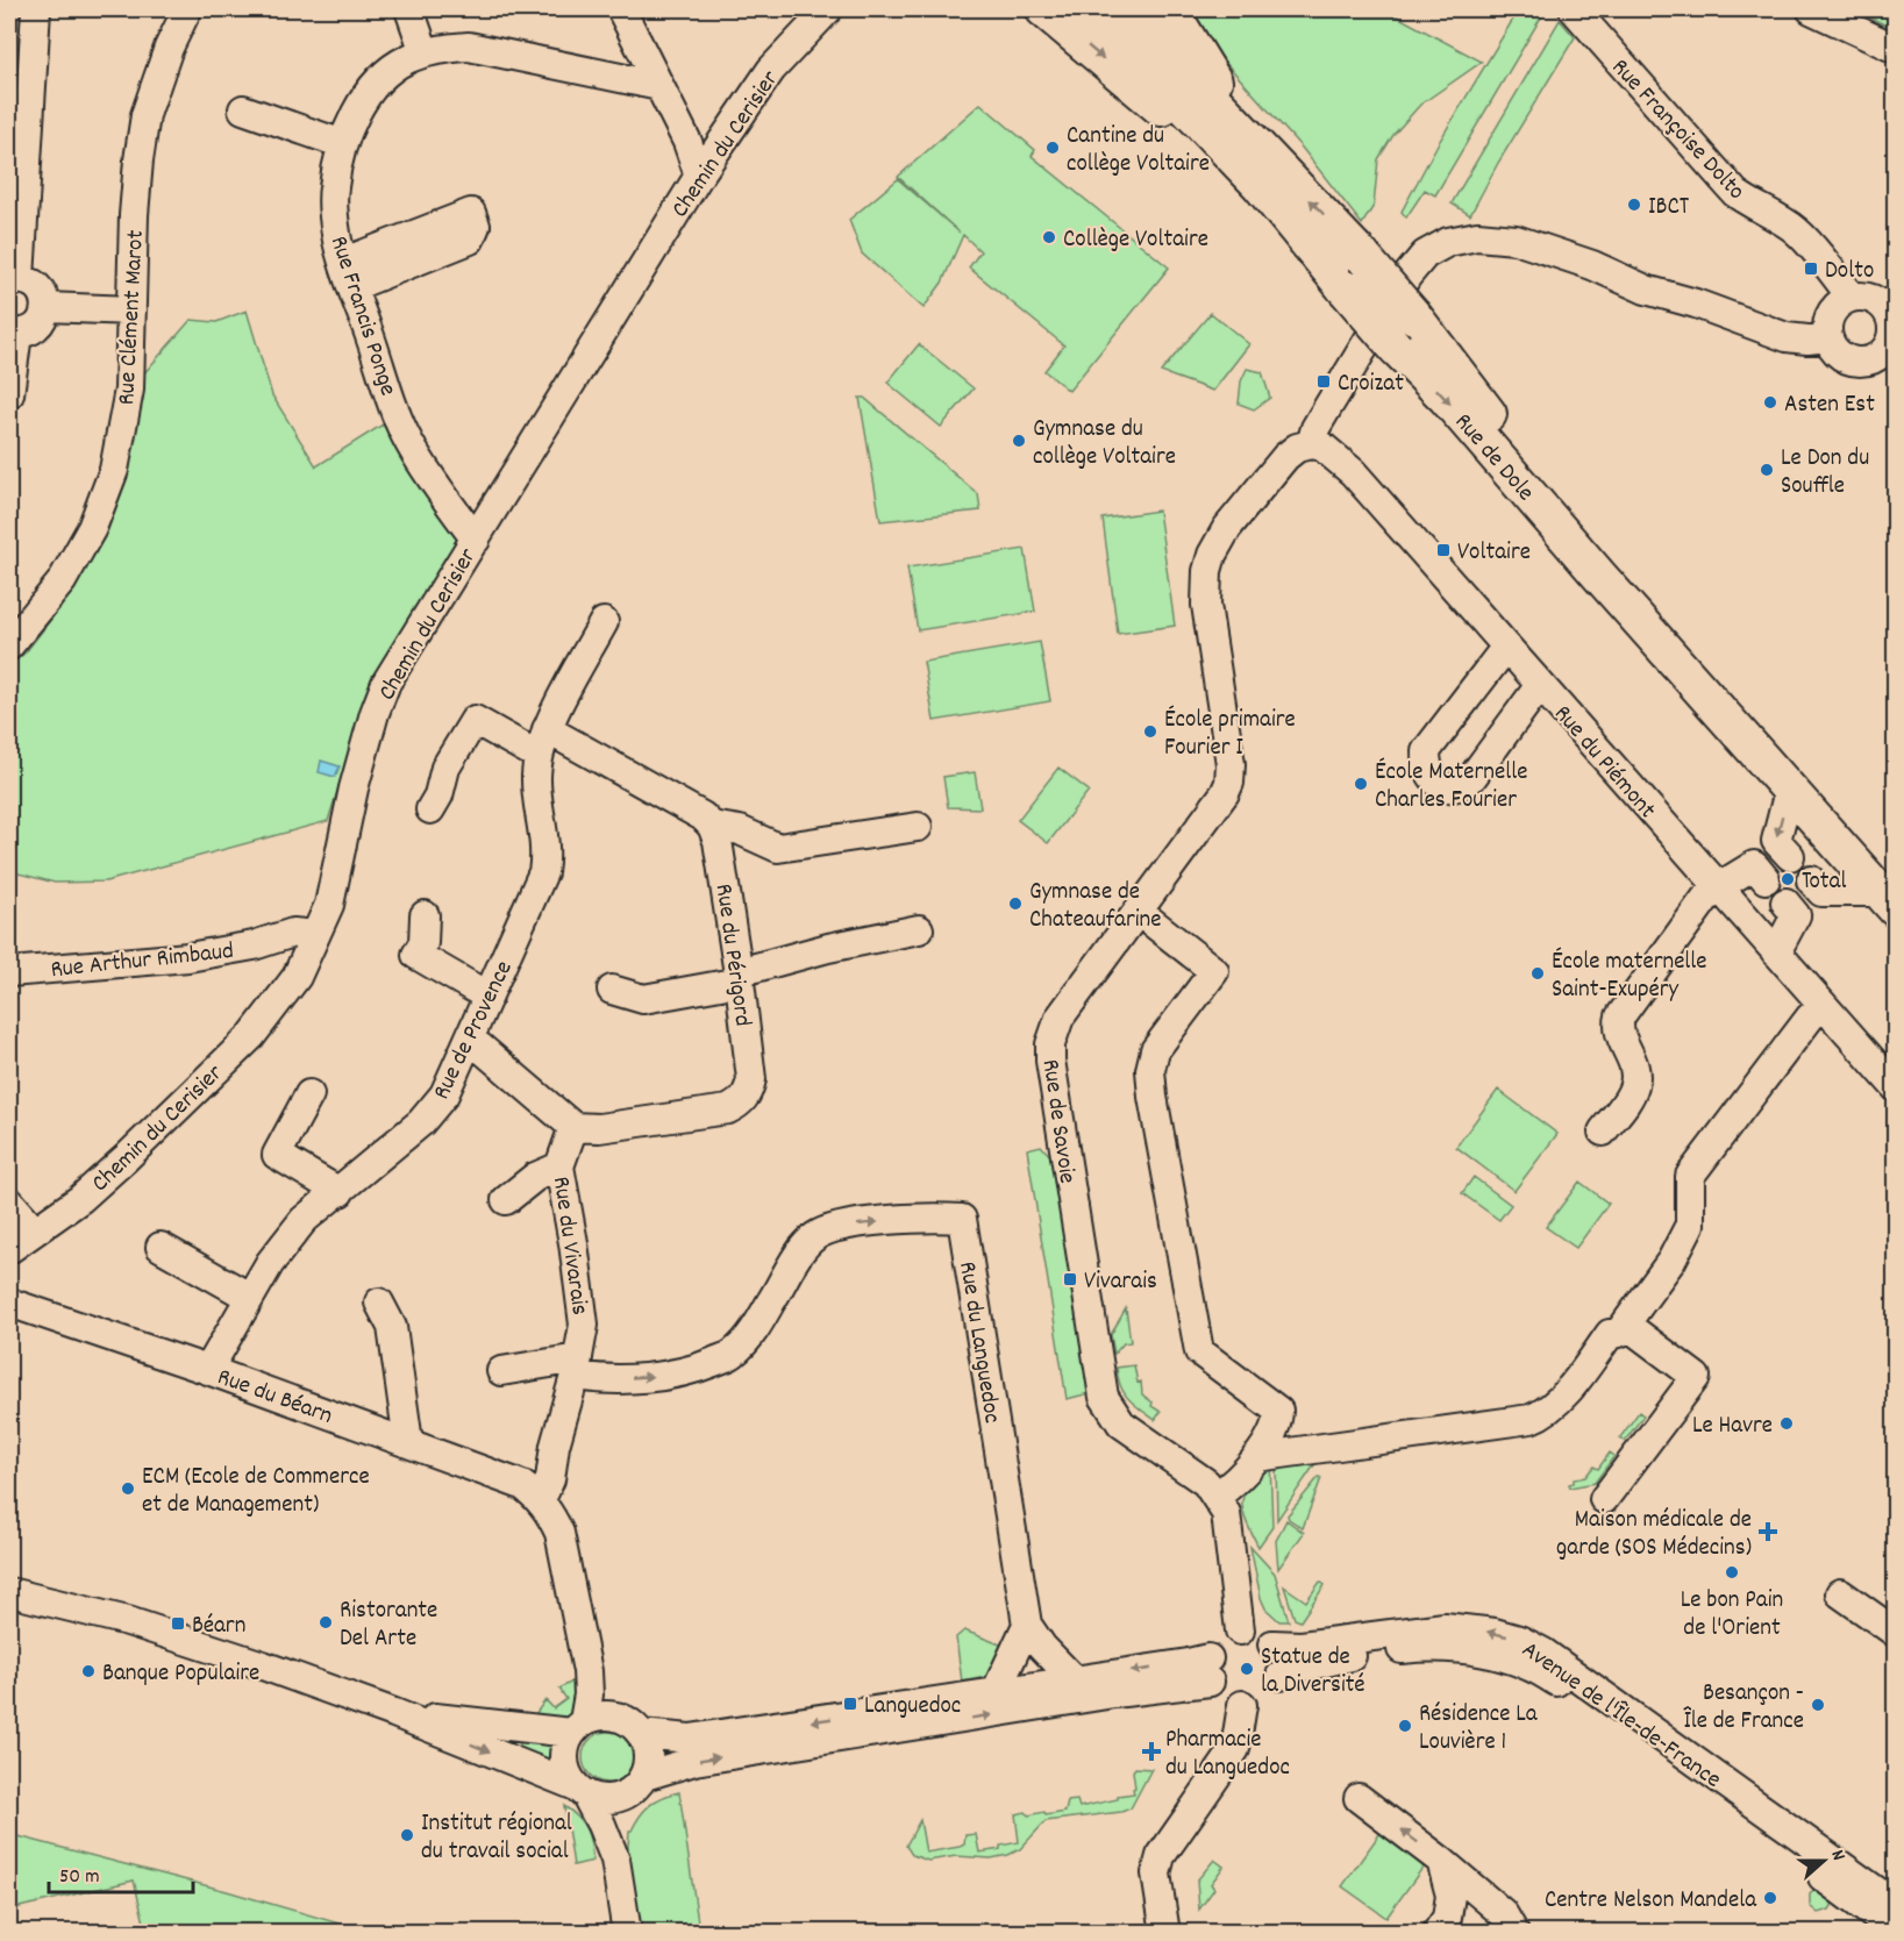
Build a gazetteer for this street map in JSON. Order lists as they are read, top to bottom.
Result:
{
  "streets": {
    "main road": ["Rue de Dole"],
    "street": [
      "Rue Françoise Dolto",
      "Chemin du Cerisier",
      "Rue Francis Ponge",
      "Rue Clément Marot",
      "Rue du Piémont",
      "Rue du Périgord",
      "Rue Arthur Rimbaud",
      "Rue de Provence",
      "Rue de Savoie",
      "Rue du Vivarais",
      "Rue du Languedoc",
      "Rue du Béarn",
      "Avenue de l'Île-de-France"
    ]
  },
  "crossings": [
    ["Chemin du Cerisier", "Rue Francis Ponge"],
    ["Chemin du Cerisier", "Rue Arthur Rimbaud"],
    ["Rue du Piémont", "Rue de Savoie"],
    ["Rue du Périgord", "Rue du Vivarais"],
    ["Rue de Provence", "Rue du Béarn"],
    ["Rue de Savoie", "Avenue de l'Île-de-France"],
    ["Rue du Vivarais", "Rue du Languedoc"],
    ["Rue du Vivarais", "Rue du Béarn"]
  ],
  "places": {
    "other": [
      "Cantine du collège Voltaire",
      "IBCT",
      "Collège Voltaire",
      "Asten Est",
      "Gymnase du collège Voltaire",
      "Le Don du Souffle",
      "École primaire Fourier I",
      "École Maternelle Charles Fourier",
      "Total",
      "Gymnase de Chateaufarine",
      "École maternelle Saint-Exupéry",
      "Le Havre",
      "ECM (Ecole de Commerce et de Management)",
      "Le bon Pain de l'Orient",
      "Ristorante Del Arte",
      "Statue de la Diversité",
      "Banque Populaire",
      "Besançon - Île de France",
      "Résidence La Louvière 1",
      "Institut régional du travail social",
      "Centre Nelson Mandela"
    ],
    "transit": [
      "Dolto",
      "Croizat",
      "Voltaire",
      "Vivarais",
      "Béarn",
      "Languedoc"
    ],
    "health": ["Maison médicale de garde (SOS Médecins)", "Pharmacie du Languedoc"]
  },
  "scale_bar": "50 m",
  "north": "right"
}
